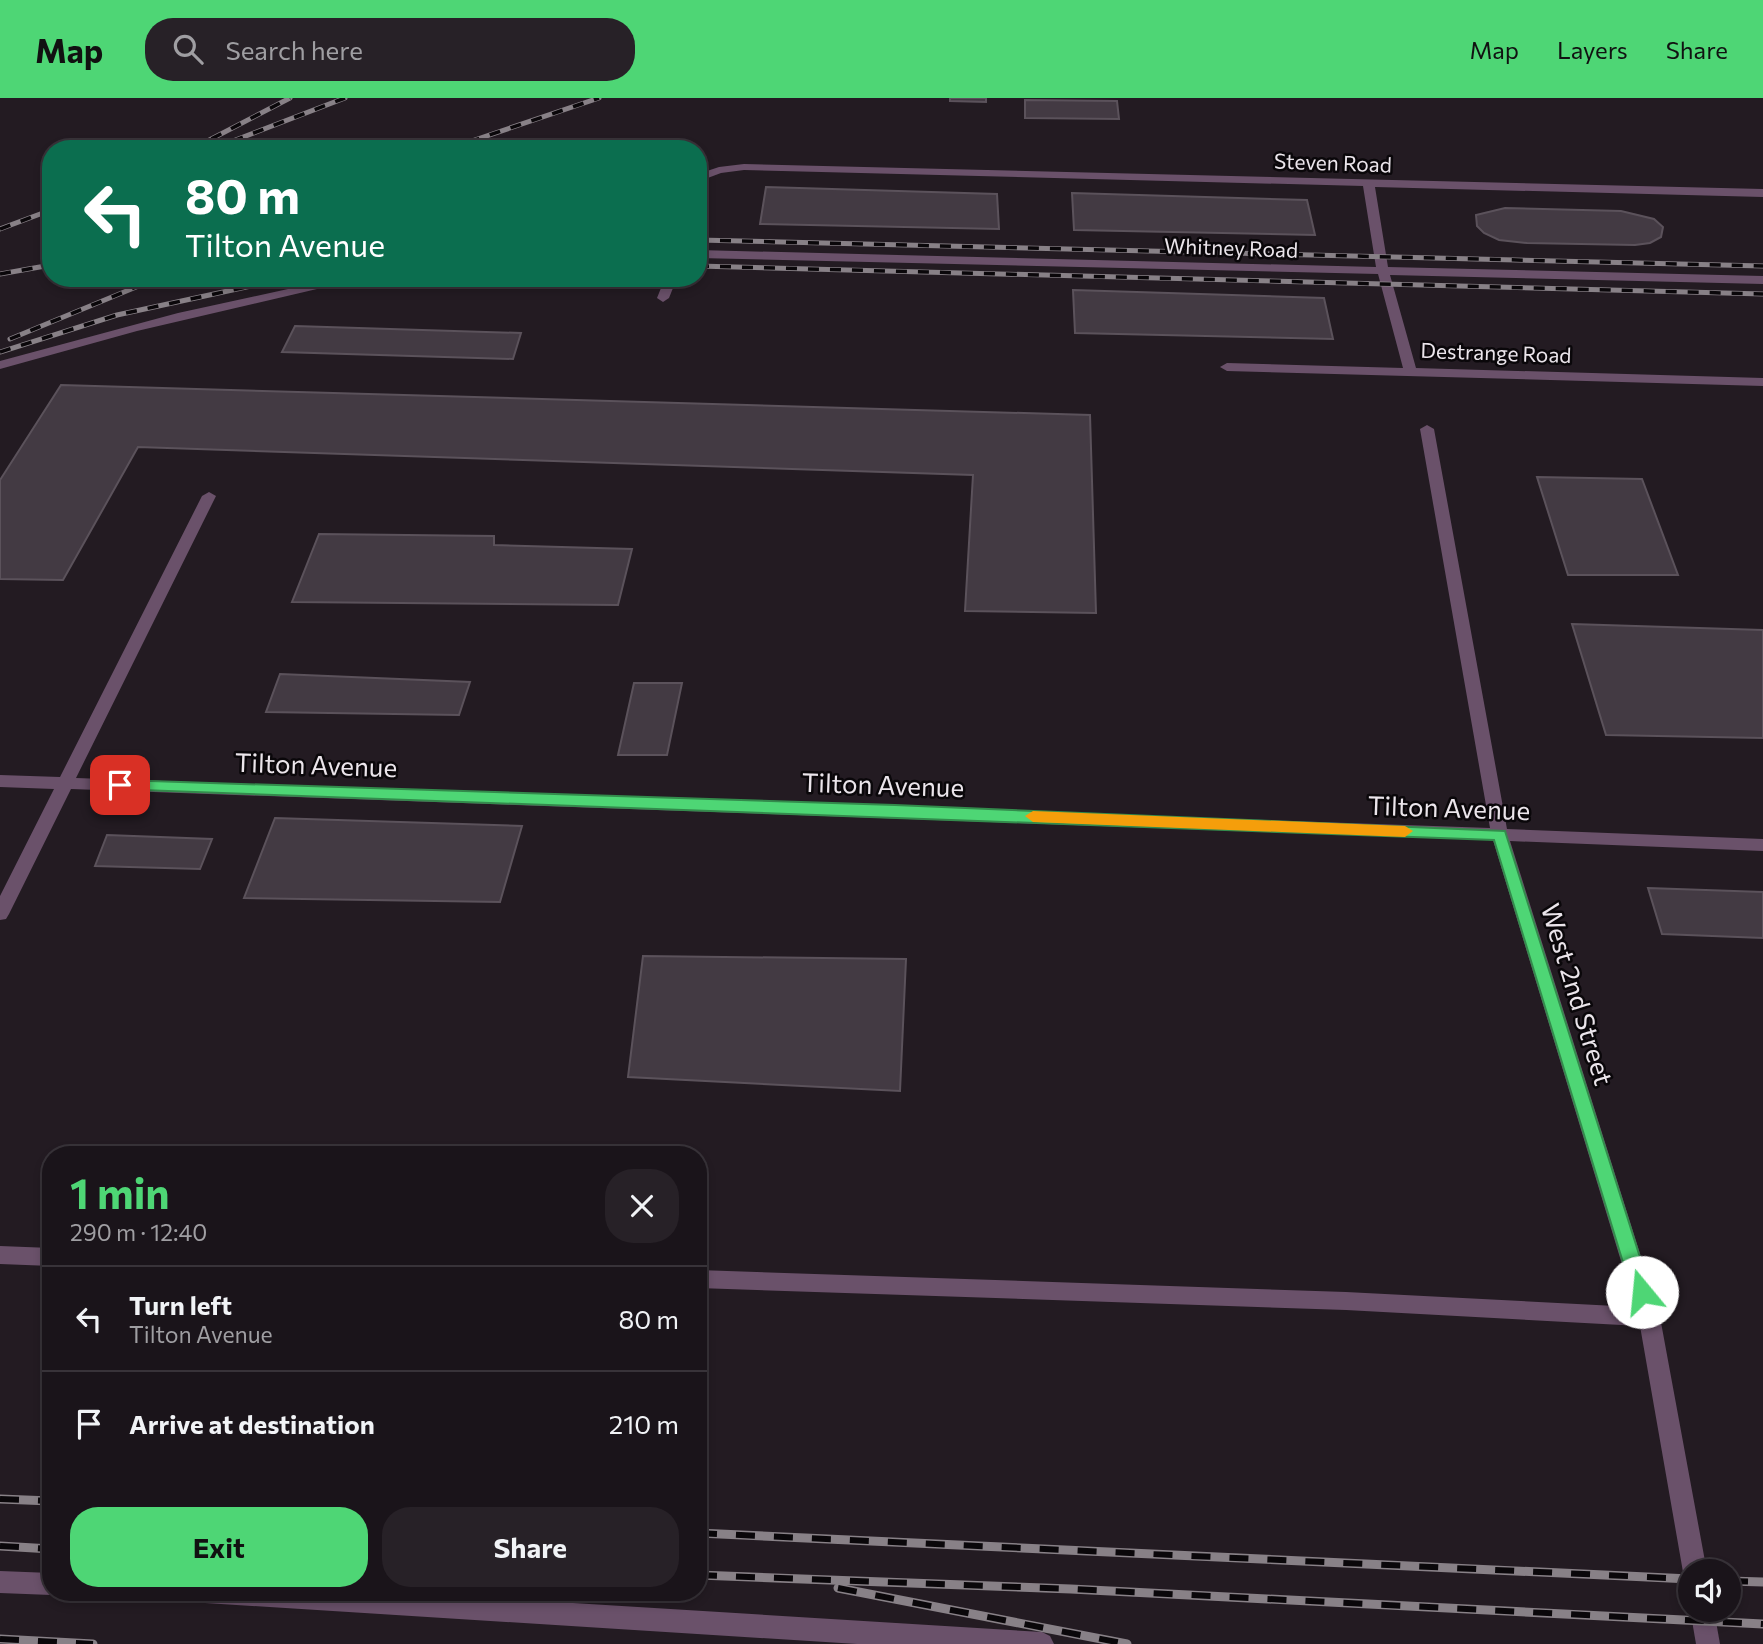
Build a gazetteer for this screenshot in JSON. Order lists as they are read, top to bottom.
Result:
{
  "streets": {
    "street": [
      "Steven Road",
      "Whitney Road",
      "Destrange Road",
      "Tilton Avenue",
      "West 2nd Street"
    ]
  },
  "crossings": [
    ["Tilton Avenue", "West 2nd Street"]
  ],
  "page": {
    "header": "Map",
    "search": "Search here",
    "nav": ["Map", "Layers", "Share"],
    "turn": ["80 m", "Tilton Avenue"],
    "heading": ["1 min", "290 m · 12:40"],
    "list": [
      {
        "name": "Turn left",
        "note": "Tilton Avenue",
        "value": "80 m"
      },
      {
        "name": "Arrive at destination",
        "value": "210 m"
      }
    ],
    "buttons": ["Exit", "Share"]
  }
}
